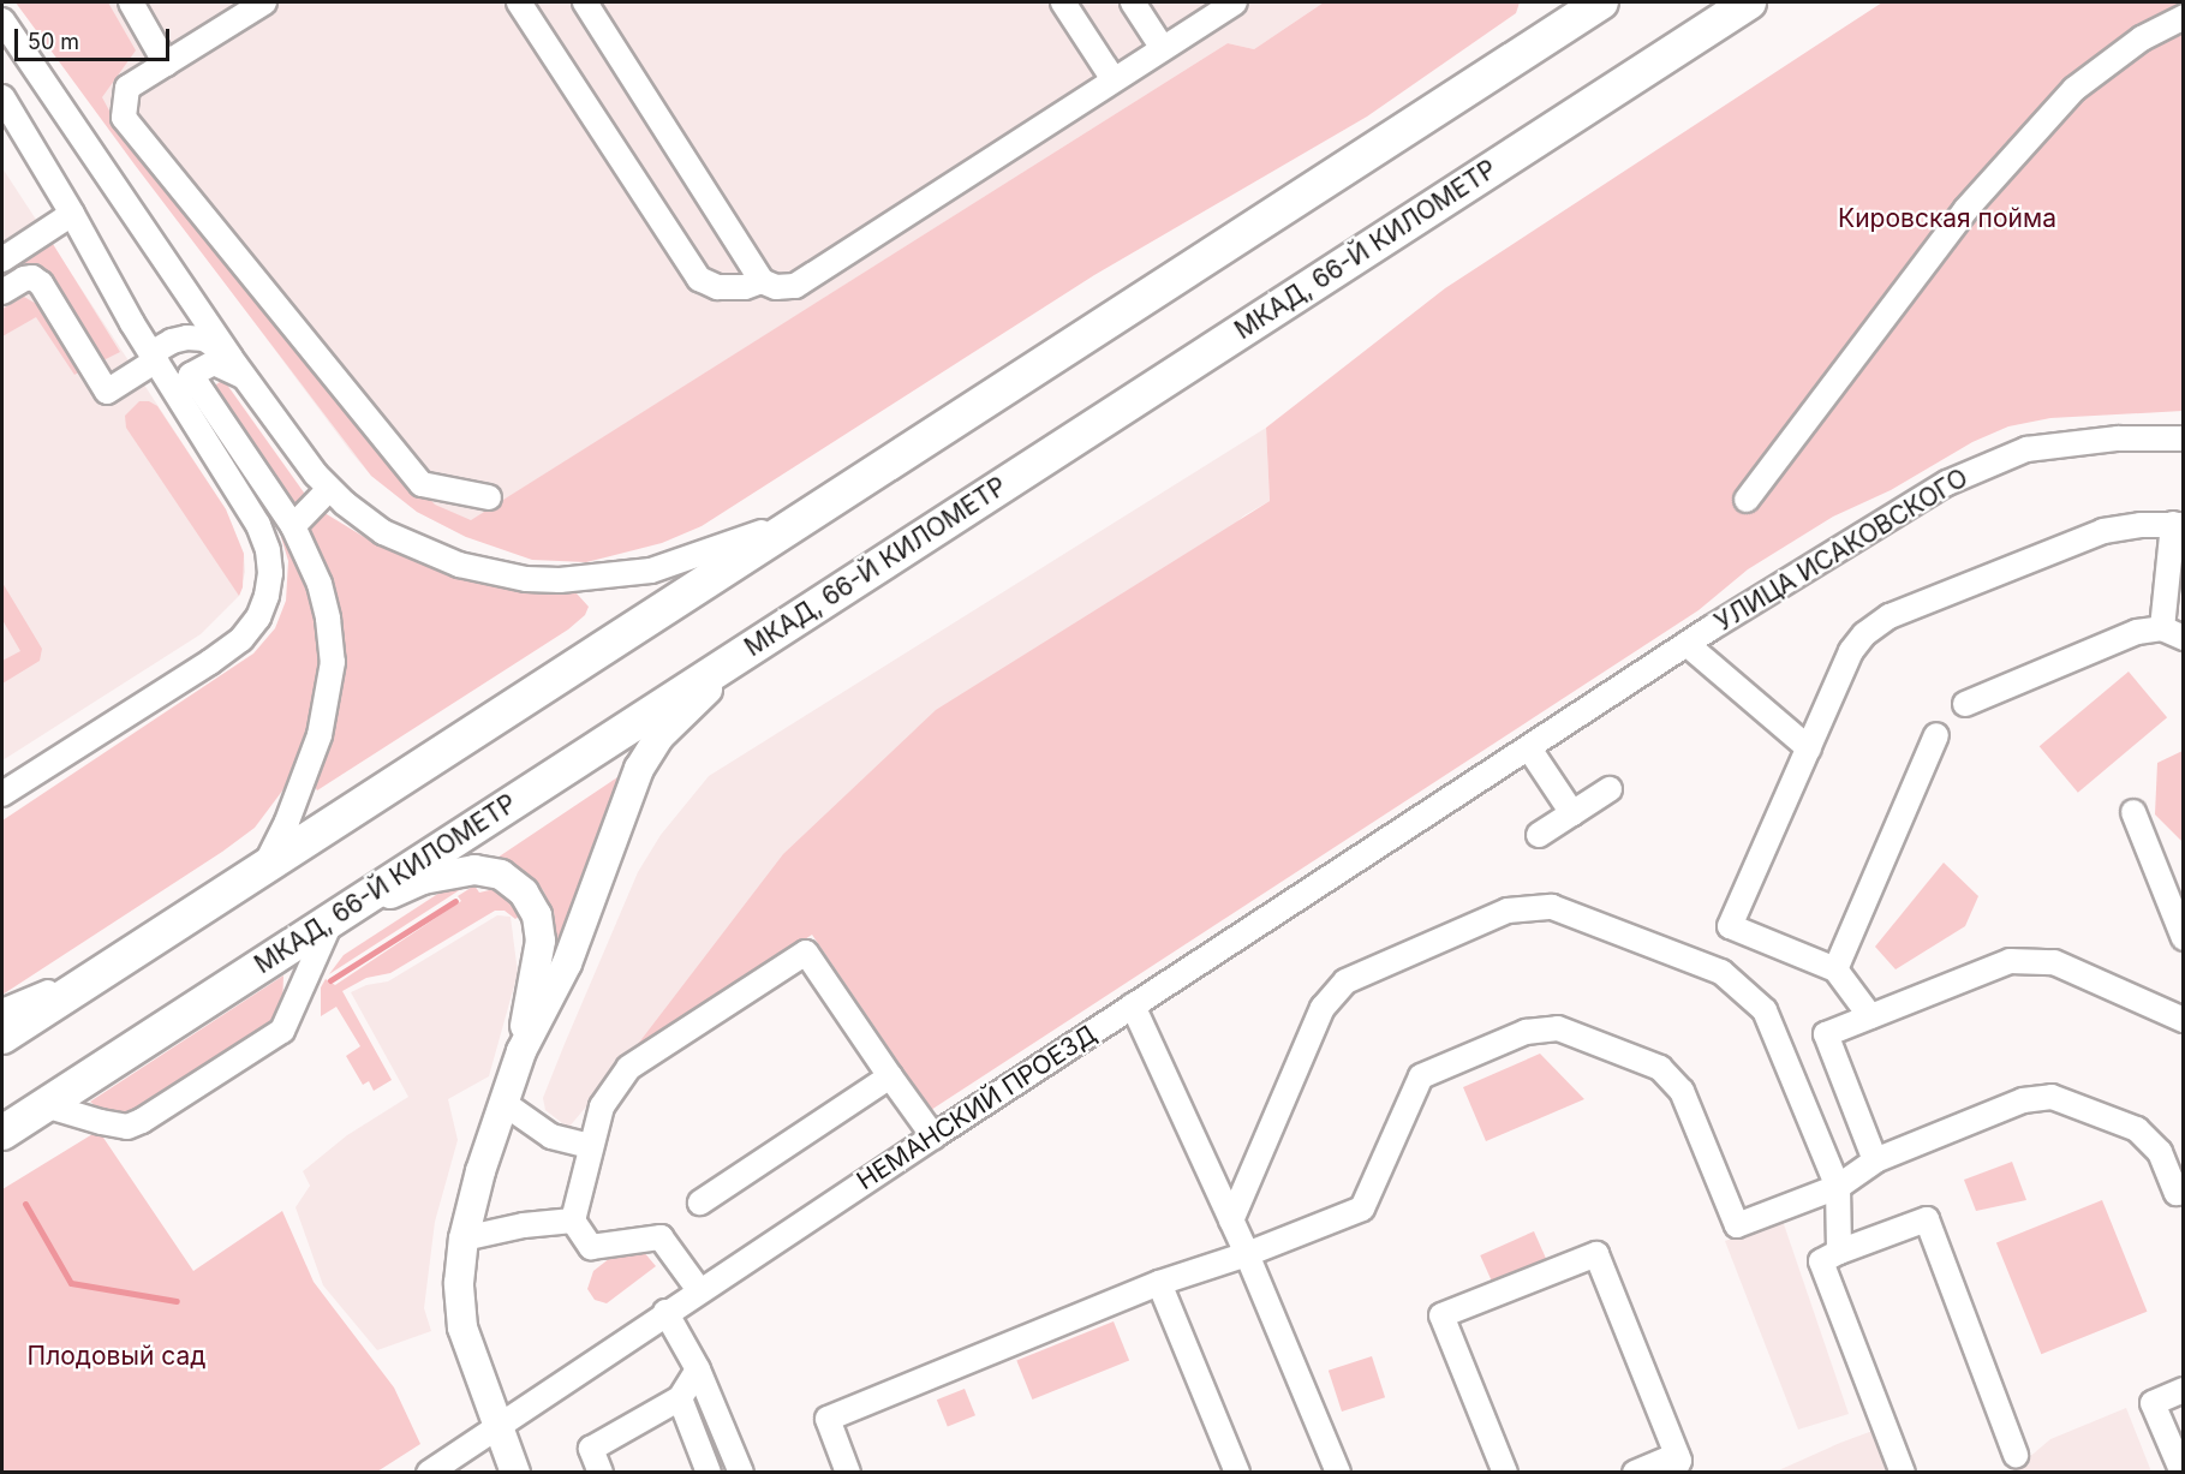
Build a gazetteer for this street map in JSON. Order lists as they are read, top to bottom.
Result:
{
  "streets": {
    "highway": ["МКАД, 66-Й КИЛОМЕТР"],
    "street": ["УЛИЦА ИСАКОВСКОГО", "НЕМАНСКИЙ ПРОЕЗД"]
  },
  "crossings": [
    ["УЛИЦА ИСАКОВСКОГО", "НЕМАНСКИЙ ПРОЕЗД"]
  ],
  "parks": ["Кировская пойма", "Плодовый сад"],
  "scale_bar": "50 m"
}
